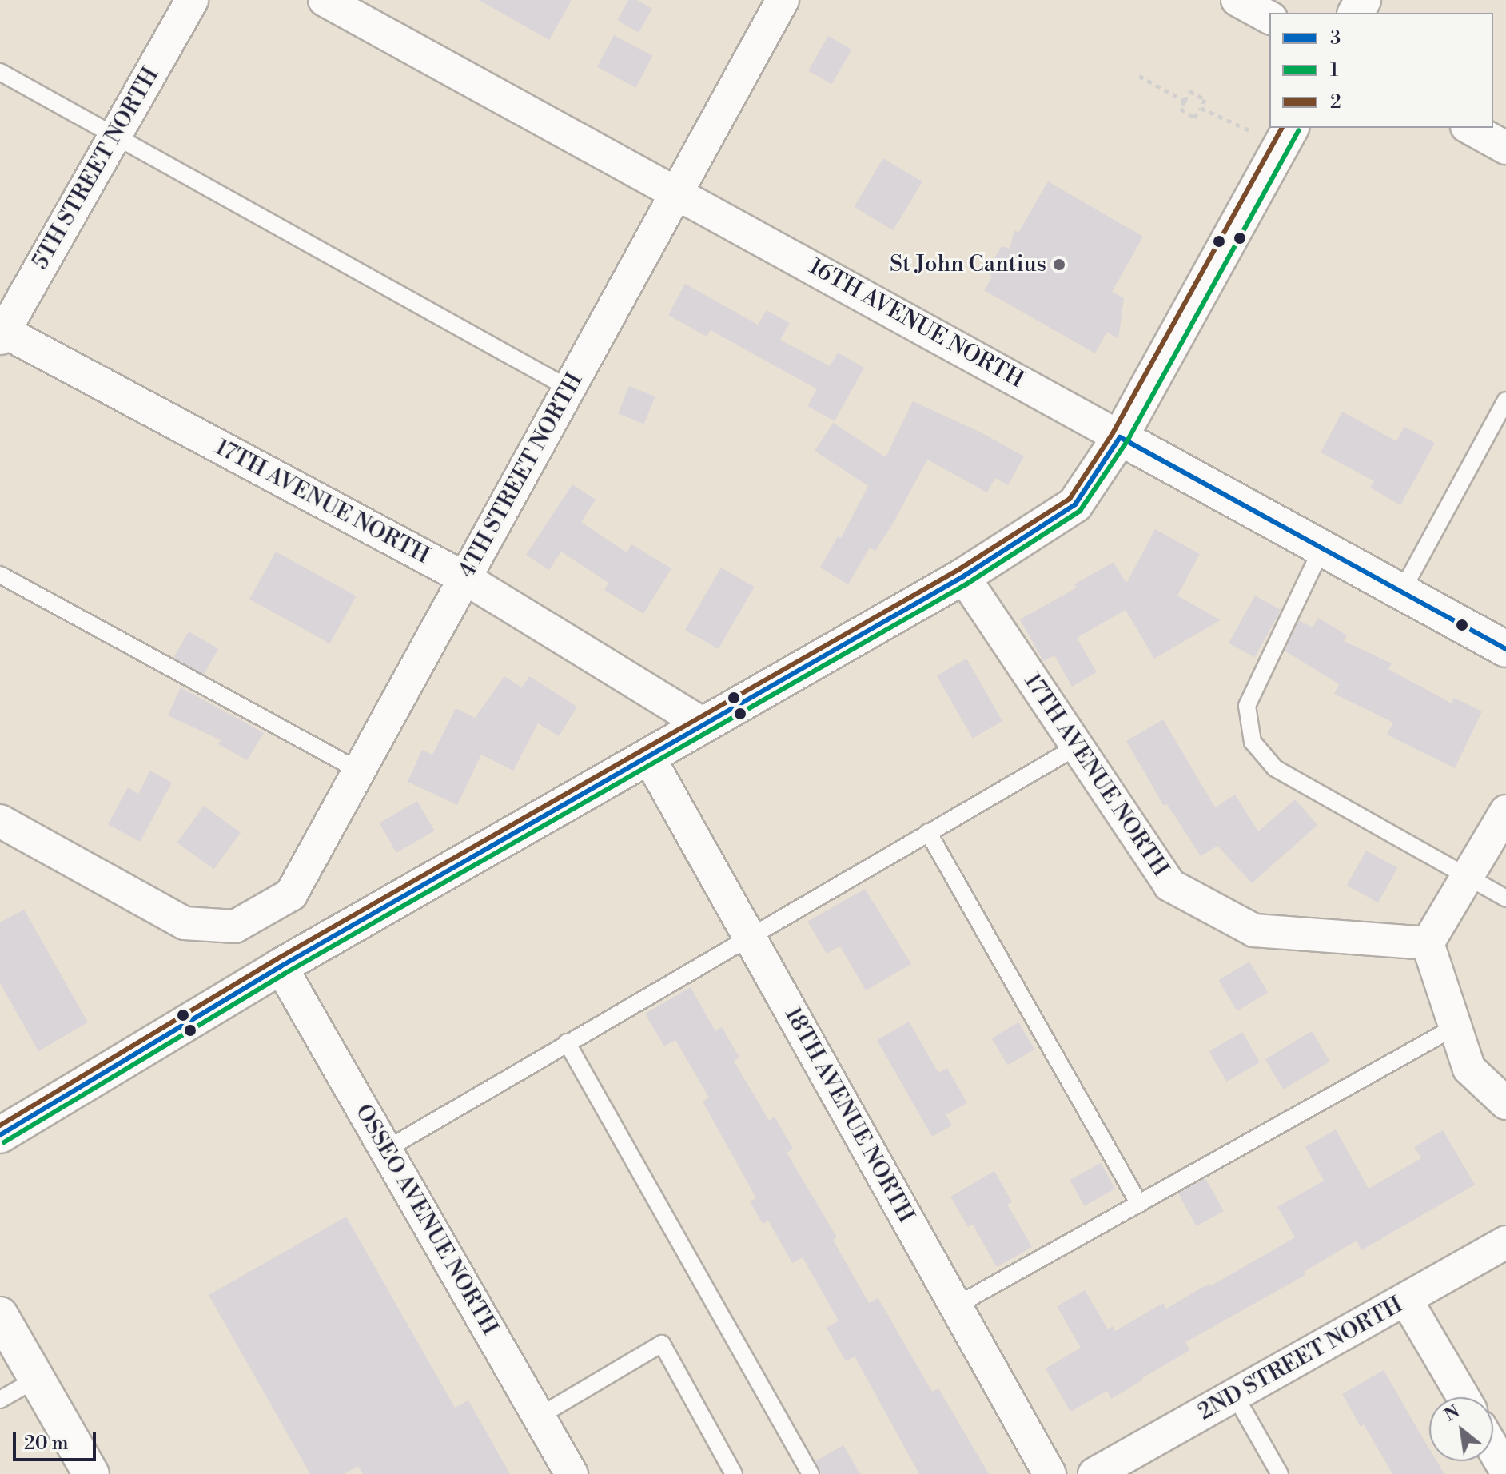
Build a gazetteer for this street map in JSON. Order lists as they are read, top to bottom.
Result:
{
  "streets": {
    "street": [
      "5TH STREET NORTH",
      "16TH AVENUE NORTH",
      "4TH STREET NORTH",
      "17TH AVENUE NORTH",
      "18TH AVENUE NORTH",
      "OSSEO AVENUE NORTH",
      "2ND STREET NORTH"
    ]
  },
  "crossings": [
    ["5TH STREET NORTH", "17TH AVENUE NORTH"],
    ["16TH AVENUE NORTH", "4TH STREET NORTH"],
    ["4TH STREET NORTH", "17TH AVENUE NORTH"]
  ],
  "places": ["St John Cantius"],
  "lines": ["transit line 2", "transit line 1", "transit line 3"],
  "legend": ["3", "1", "2"],
  "scale_bar": "20 m",
  "north": "top left"
}
